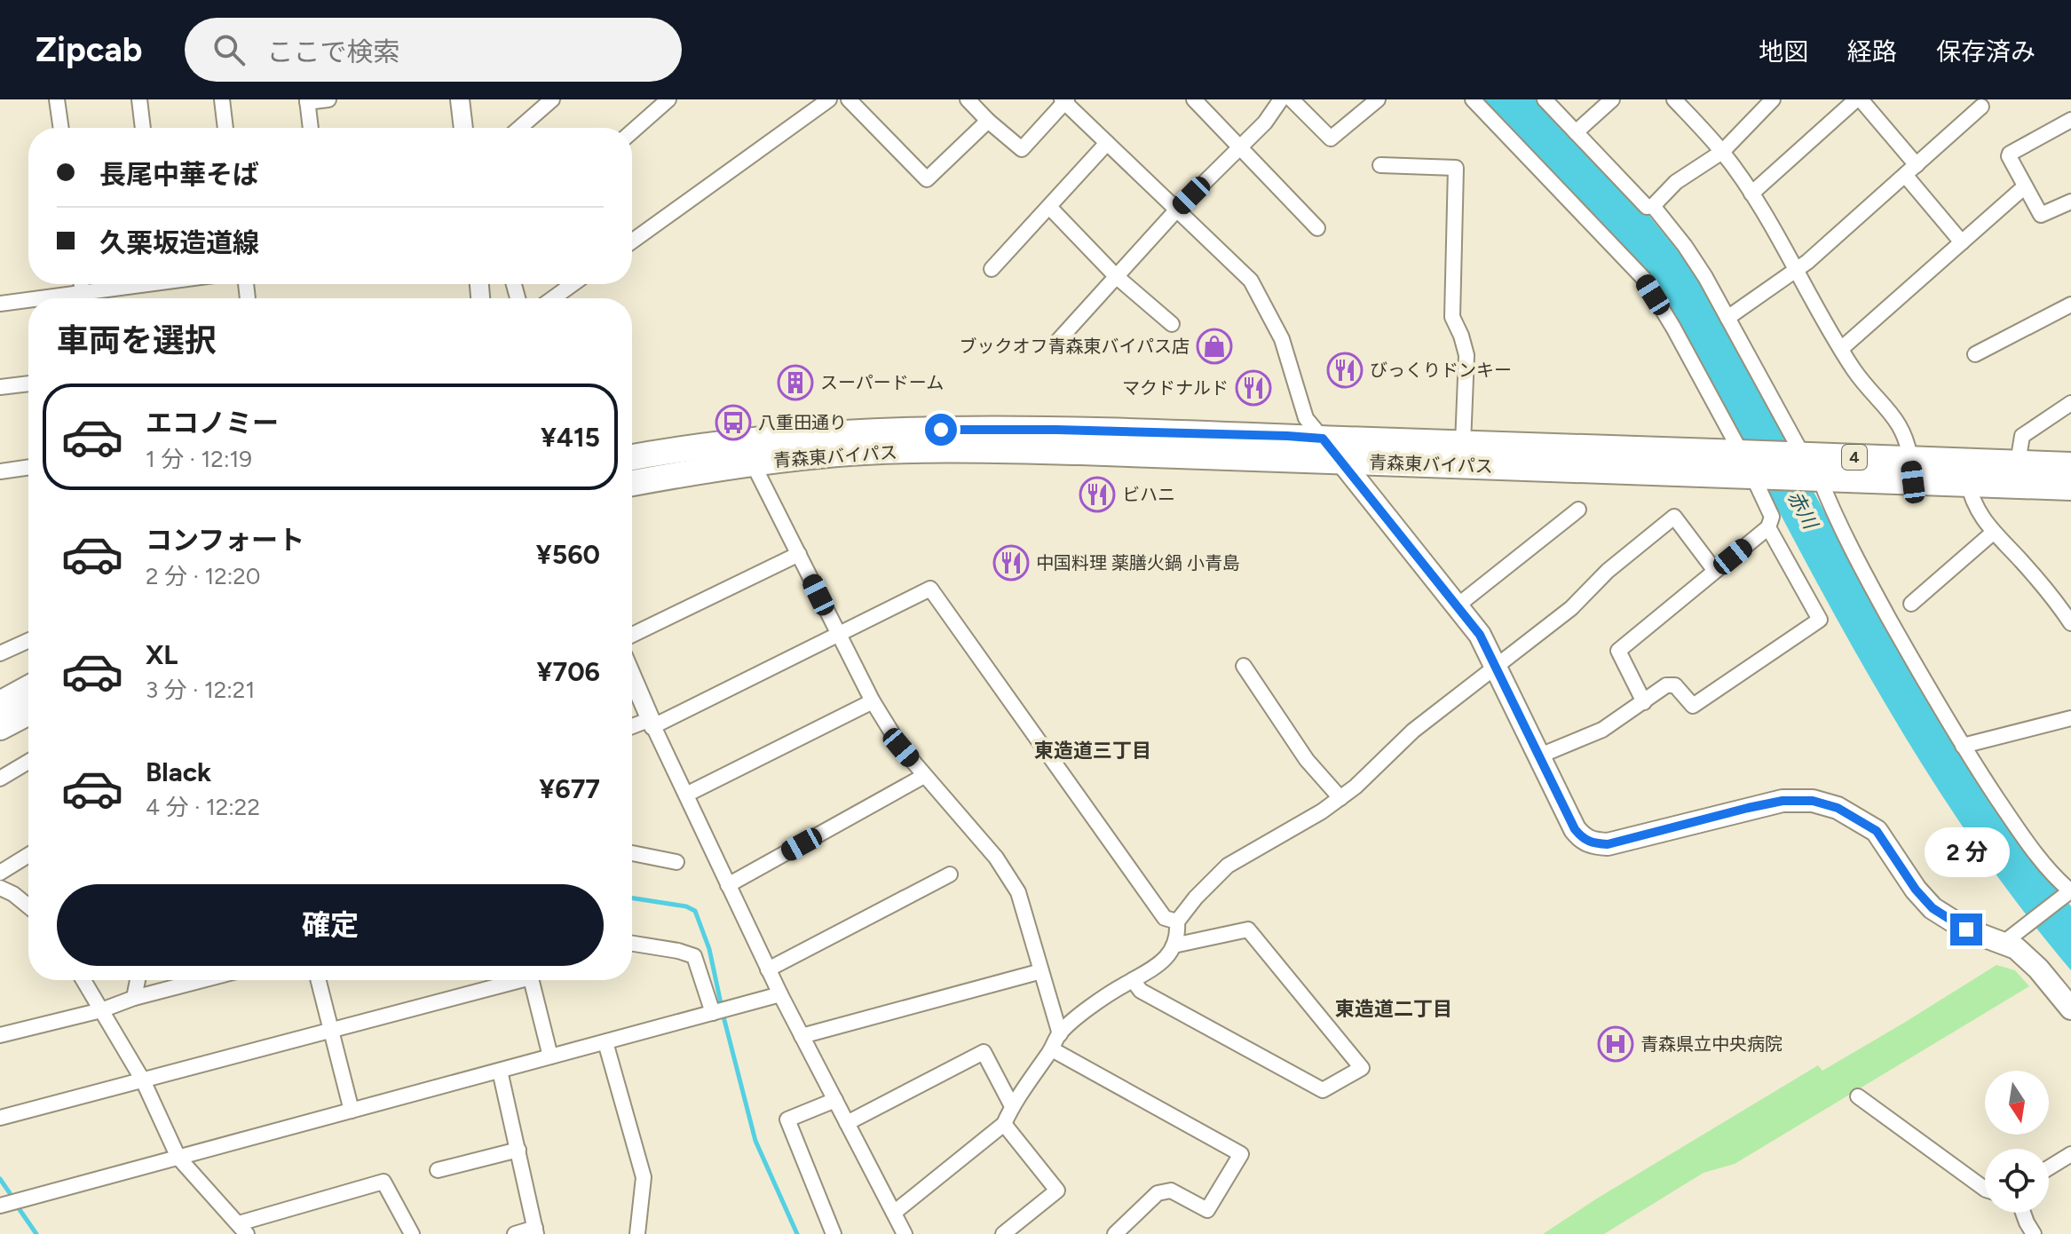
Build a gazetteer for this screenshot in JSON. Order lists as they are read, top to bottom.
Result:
{
  "streets": {
    "highway": ["青森東バイパス", "4"]
  },
  "districts": ["東造道三丁目", "東造道二丁目"],
  "water": ["赤川"],
  "places": {
    "shop": ["ブックオフ青森東バイパス店"],
    "restaurant": [
      "びっくりドンキー",
      "マクドナルド",
      "ビハニ",
      "中国料理 薬膳火鍋 小青島"
    ],
    "building": ["スーパードーム"],
    "bus stop": ["八重田通り"],
    "hospital": ["青森県立中央病院"]
  },
  "north": "bottom",
  "page": {
    "header": "Zipcab",
    "search": "ここで検索",
    "nav": ["地図", "経路", "保存済み"],
    "banner": ["長尾中華そば", "久栗坂造道線"],
    "heading": "車両を選択",
    "list": [
      {
        "name": "エコノミー",
        "note": "1 分 · 12:19",
        "value": "¥415"
      },
      {
        "name": "コンフォート",
        "note": "2 分 · 12:20",
        "value": "¥560"
      },
      {
        "name": "XL",
        "note": "3 分 · 12:21",
        "value": "¥706"
      },
      {
        "name": "Black",
        "note": "4 分 · 12:22",
        "value": "¥677"
      }
    ],
    "bubble": "2 分",
    "buttons": "確定"
  }
}
